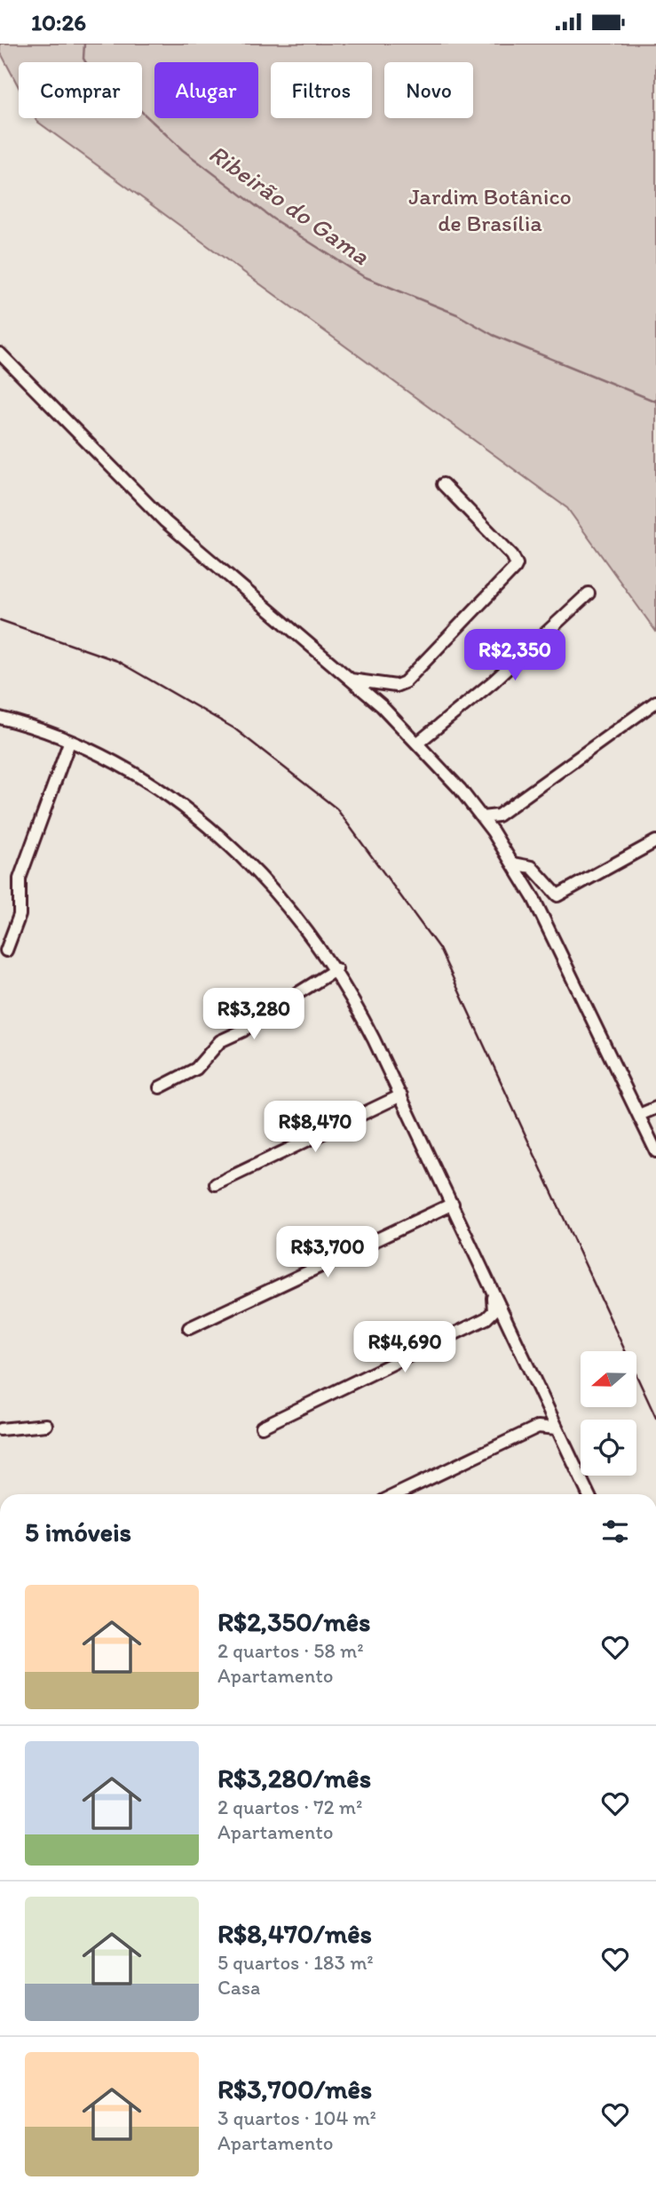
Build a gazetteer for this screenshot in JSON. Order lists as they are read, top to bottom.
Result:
{
  "water": ["Ribeirão do Gama"],
  "parks": ["Jardim Botânico de Brasília"],
  "north": "left",
  "page": {
    "status": "10:26",
    "chip": [
      "Comprar",
      "Alugar",
      "Filtros",
      "Novo"
    ],
    "price": [
      "R$2,350",
      "R$3,280",
      "R$8,470",
      "R$3,700",
      "R$4,690"
    ],
    "heading": "5 imóveis",
    "list": [
      {
        "name": "R$2,350/mês",
        "note": "2 quartos · 58 m² · Apartamento"
      },
      {
        "name": "R$3,280/mês",
        "note": "2 quartos · 72 m² · Apartamento"
      },
      {
        "name": "R$8,470/mês",
        "note": "5 quartos · 183 m² · Casa"
      },
      {
        "name": "R$3,700/mês",
        "note": "3 quartos · 104 m² · Apartamento"
      }
    ]
  }
}
